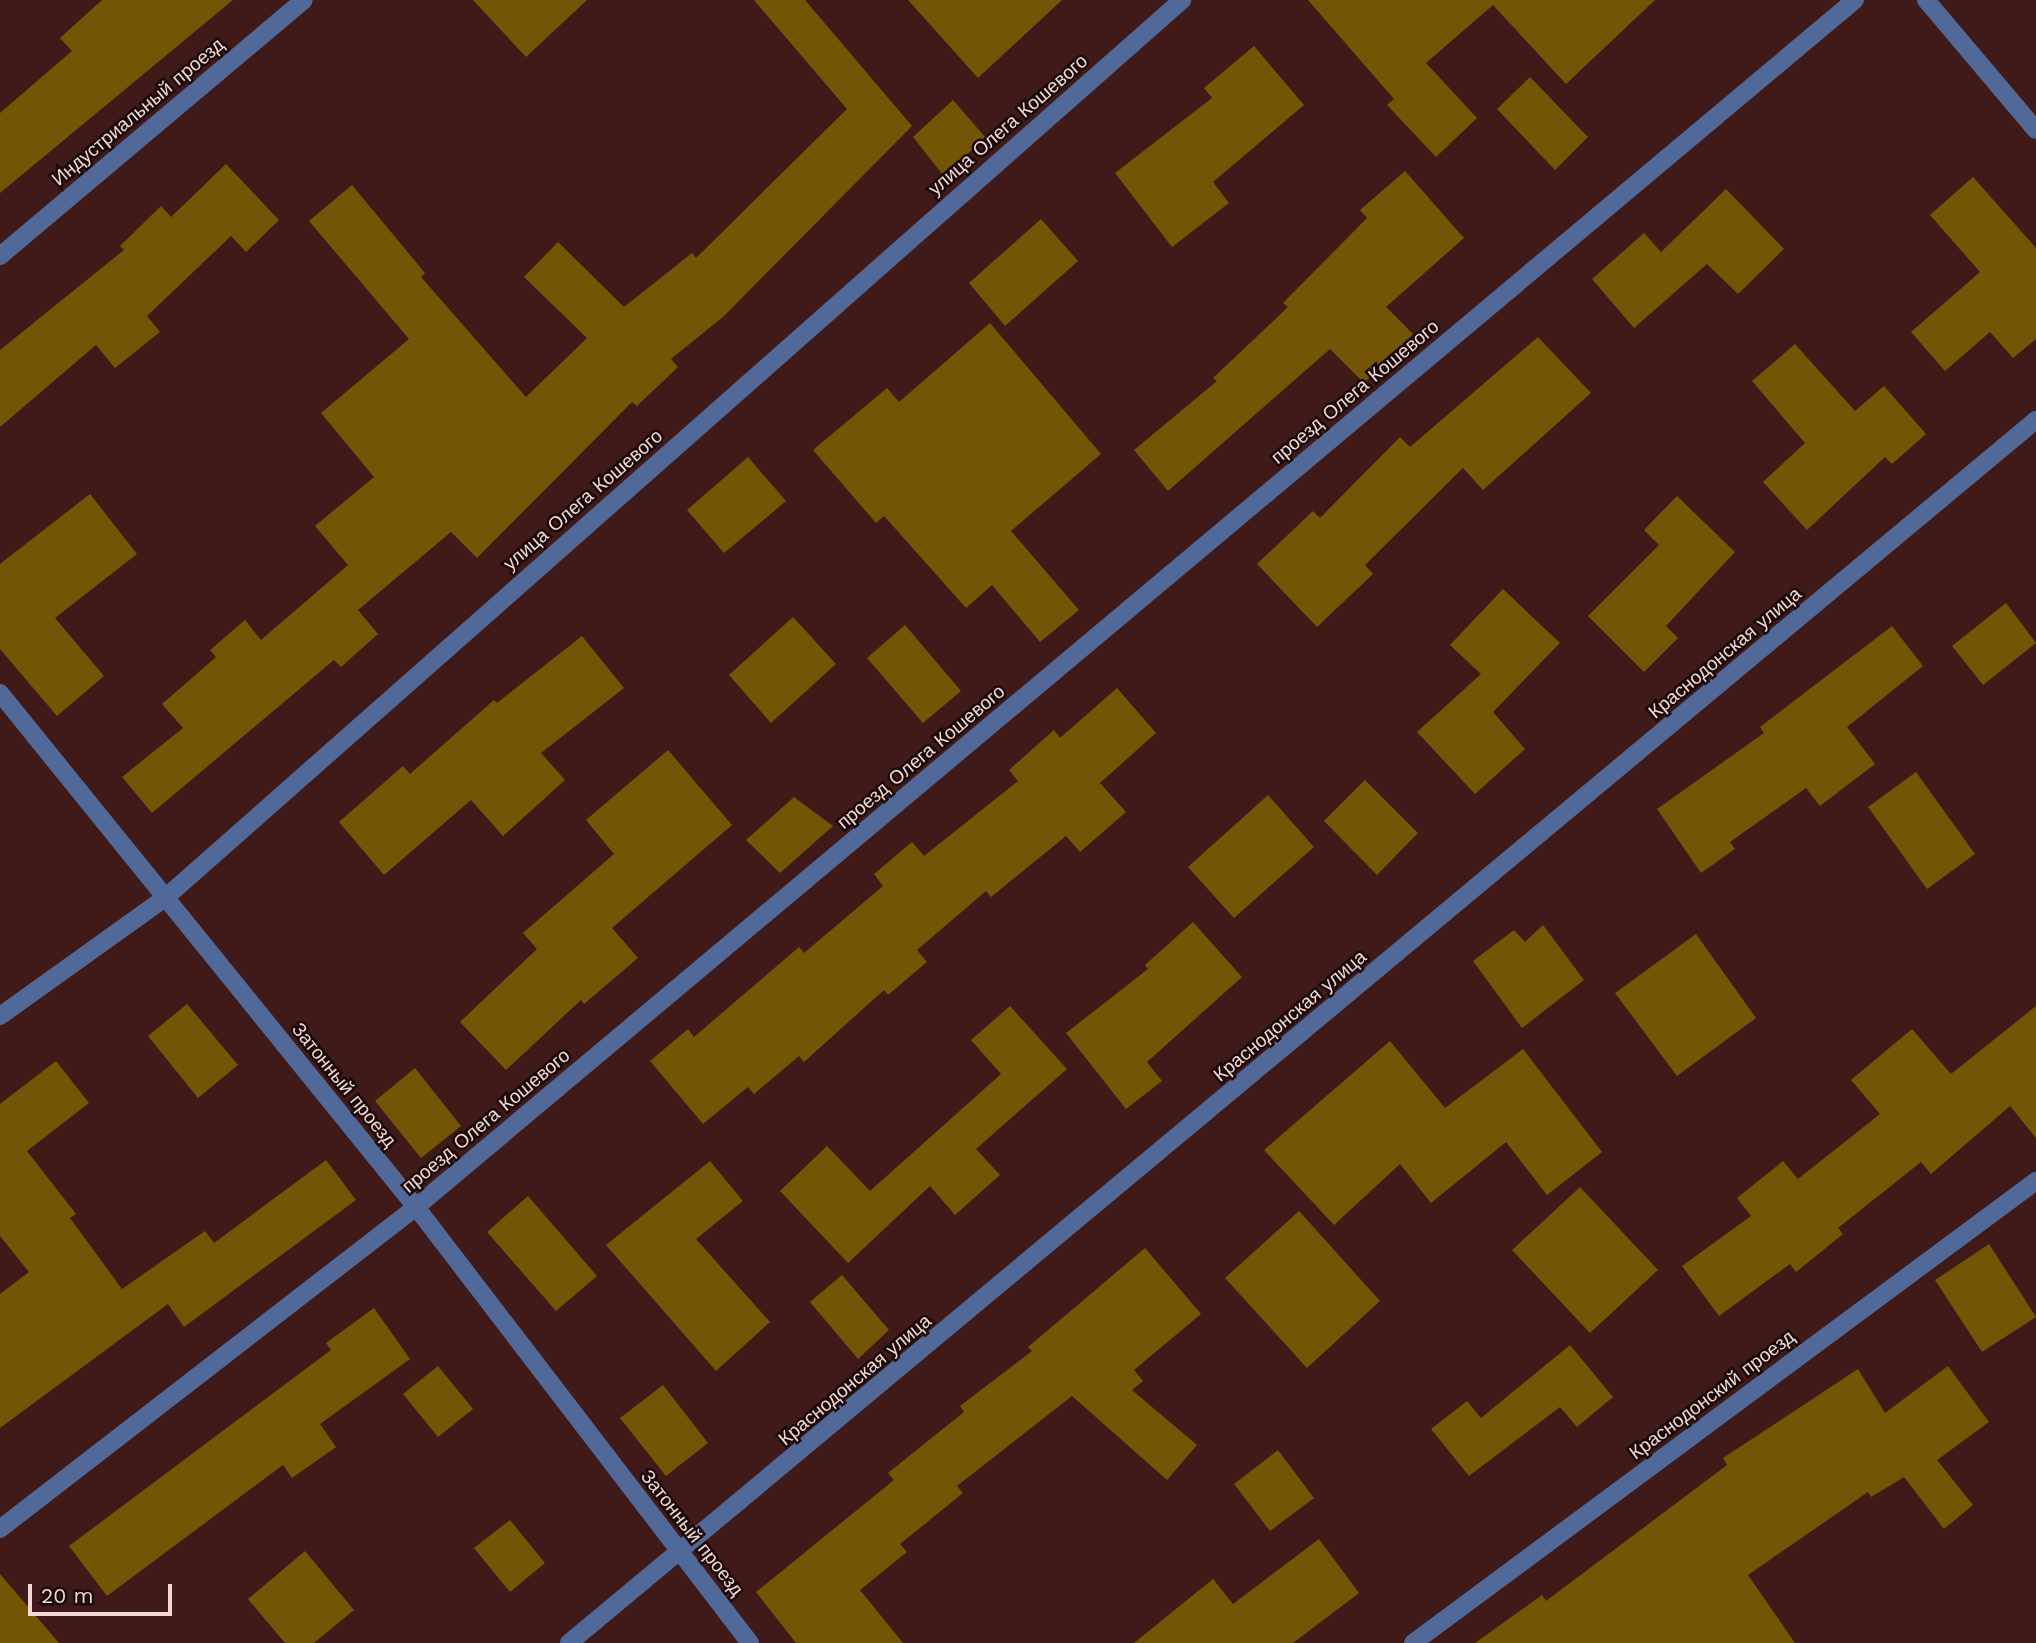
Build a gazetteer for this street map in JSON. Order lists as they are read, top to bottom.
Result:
{
  "streets": {
    "street": [
      "Индустриальный проезд",
      "улица Олега Кошевого",
      "проезд Олега Кошевого",
      "Краснодонская улица",
      "Затонный проезд",
      "Краснодонский проезд"
    ]
  },
  "crossings": [
    ["улица Олега Кошевого", "Затонный проезд"],
    ["проезд Олега Кошевого", "Затонный проезд"],
    ["Краснодонская улица", "Затонный проезд"]
  ],
  "scale_bar": "20 m"
}
